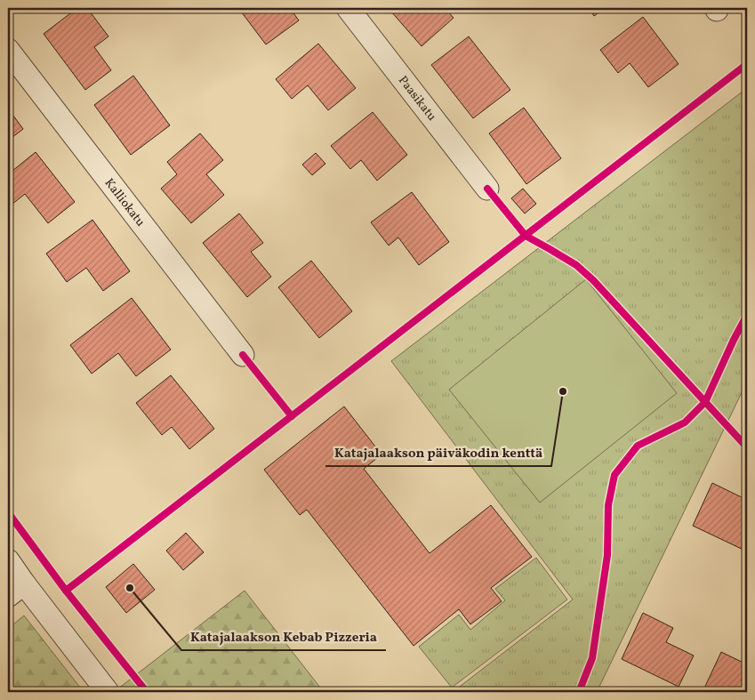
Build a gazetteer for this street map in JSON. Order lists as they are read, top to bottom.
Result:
{
  "streets": {
    "street": ["Paasikatu", "Kalliokatu"]
  },
  "places": ["Katajalaakson päiväkodin kenttä", "Katajalaakson Kebab Pizzeria"]
}
